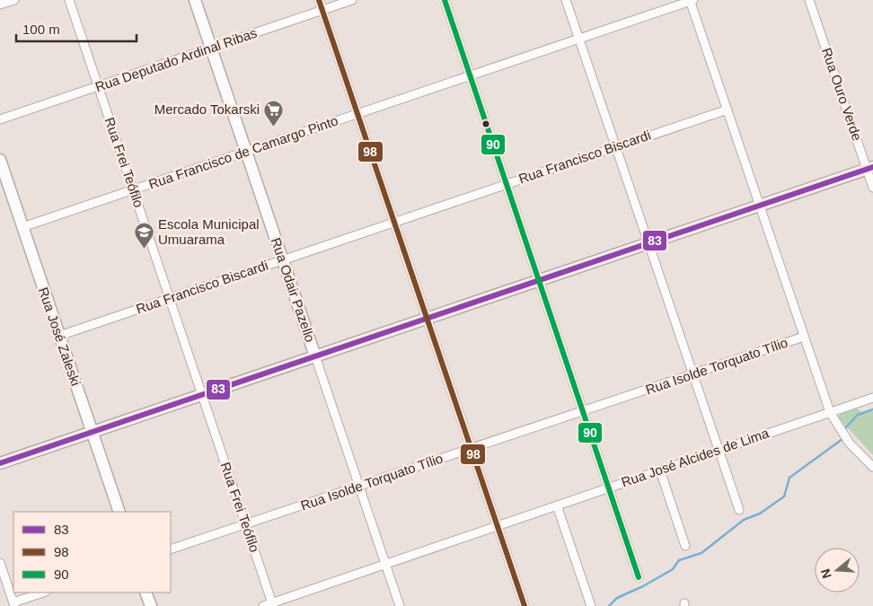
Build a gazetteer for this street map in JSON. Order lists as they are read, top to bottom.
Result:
{
  "streets": {
    "street": [
      "Rua Deputado Ardinal Ribas",
      "Rua Ouro Verde",
      "Rua Francisco de Camargo Pinto",
      "Rua Francisco Biscardi",
      "Rua Frei Teófilo",
      "Rua Odair Pazello",
      "Rua José Zaleski",
      "Rua Isolde Torquato Tílio",
      "Rua José Alcides de Lima"
    ]
  },
  "crossings": [
    ["Rua Deputado Ardinal Ribas", "Rua Frei Teófilo"],
    ["Rua Deputado Ardinal Ribas", "Rua Odair Pazello"],
    ["Rua Francisco de Camargo Pinto", "Rua Frei Teófilo"],
    ["Rua Francisco de Camargo Pinto", "Rua Odair Pazello"],
    ["Rua Francisco de Camargo Pinto", "Rua José Zaleski"],
    ["Rua Francisco Biscardi", "Rua Frei Teófilo"],
    ["Rua Francisco Biscardi", "Rua Odair Pazello"],
    ["Rua Francisco Biscardi", "Rua José Zaleski"],
    ["Rua Frei Teófilo", "Rua Isolde Torquato Tílio"],
    ["Rua Frei Teófilo", "Rua José Alcides de Lima"],
    ["Rua Odair Pazello", "Rua Isolde Torquato Tílio"],
    ["Rua Odair Pazello", "Rua José Alcides de Lima"]
  ],
  "places": {
    "supermarket": ["Mercado Tokarski"],
    "school or university": ["Escola Municipal Umuarama"]
  },
  "lines": ["transit line 98", "transit line 90", "transit line 83"],
  "legend": ["83", "98", "90"],
  "scale_bar": "100 m",
  "north": "left"
}
